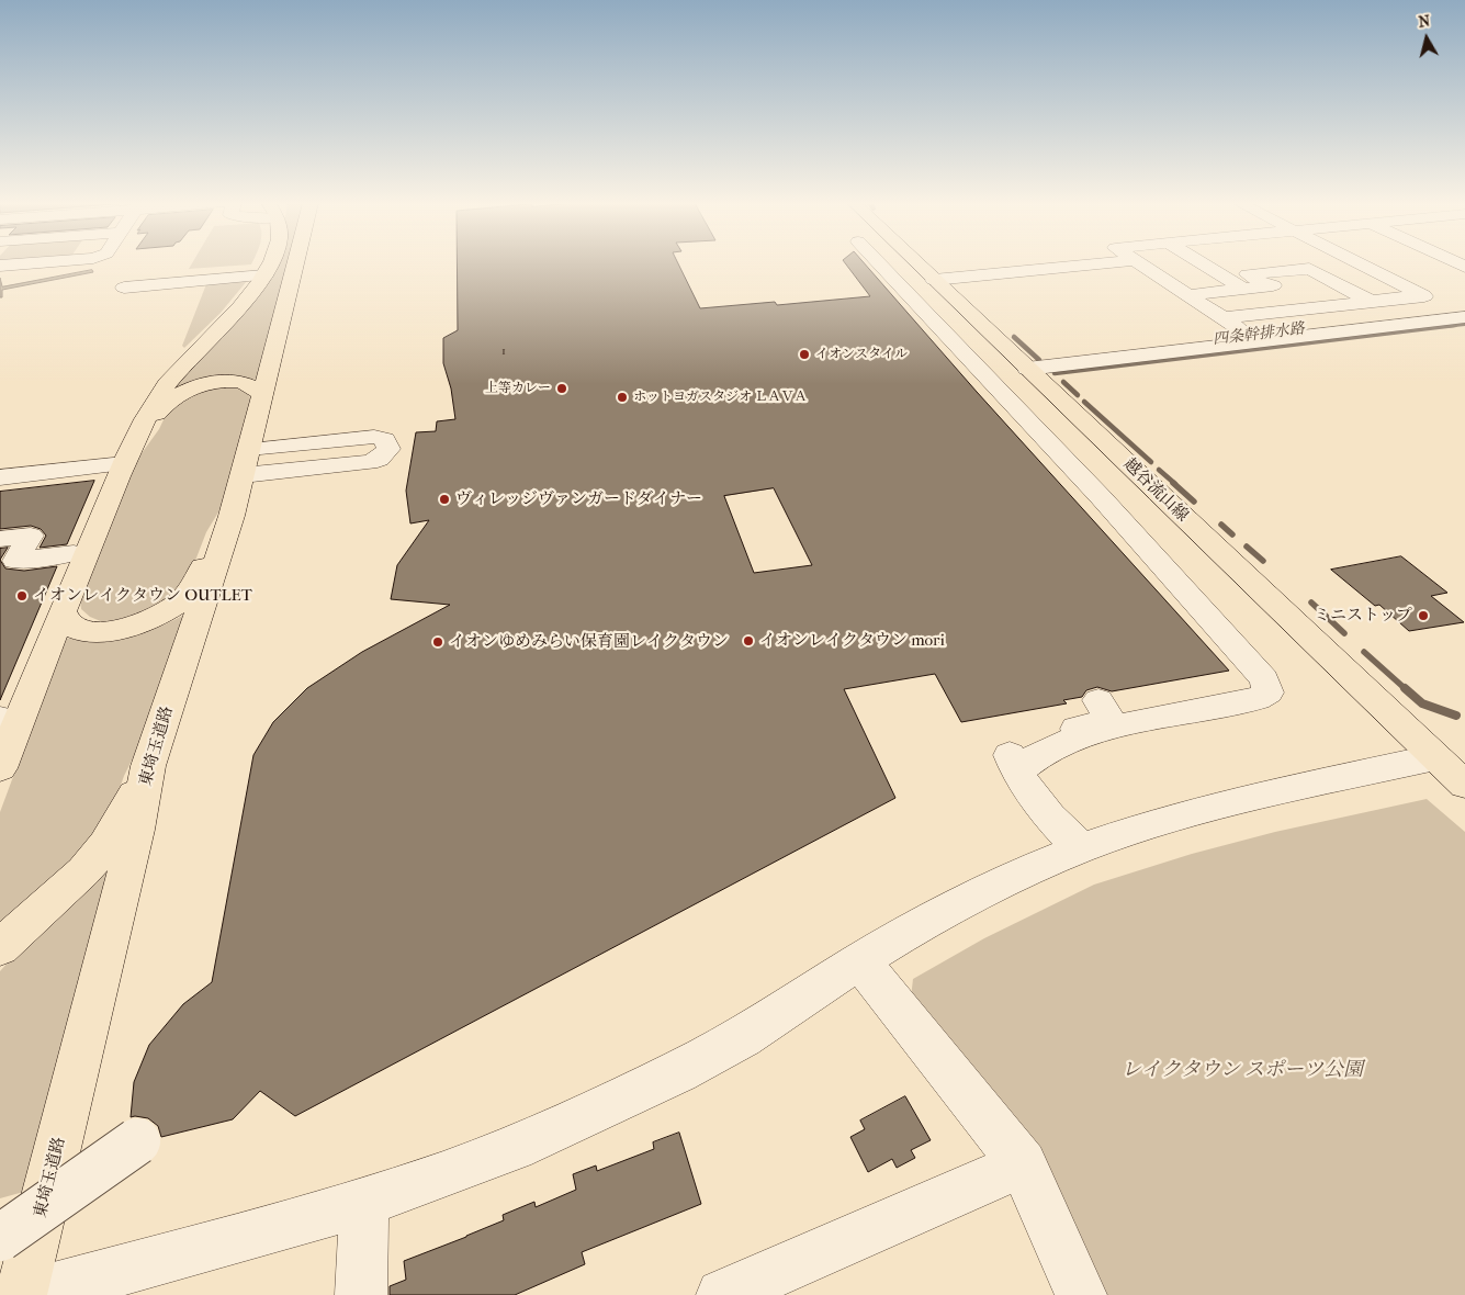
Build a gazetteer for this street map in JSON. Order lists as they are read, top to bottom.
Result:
{
  "streets": {
    "main road": ["越谷流山線", "東埼玉道路"]
  },
  "water": ["四条幹排水路"],
  "parks": ["レイクタウン スポーツ公園"],
  "places": [
    "イオンスタイル",
    "上等カレー",
    "ホットヨガスタジオ ＬＡＶＡ",
    "ヴィレッジヴァンガードダイナー",
    "イオンレイクタウン OUTLET",
    "ミニストップ",
    "イオンレイクタウン mori",
    "イオンゆめみらい保育園レイクタウン"
  ],
  "house_numbers": ["1"],
  "north": "top"
}
